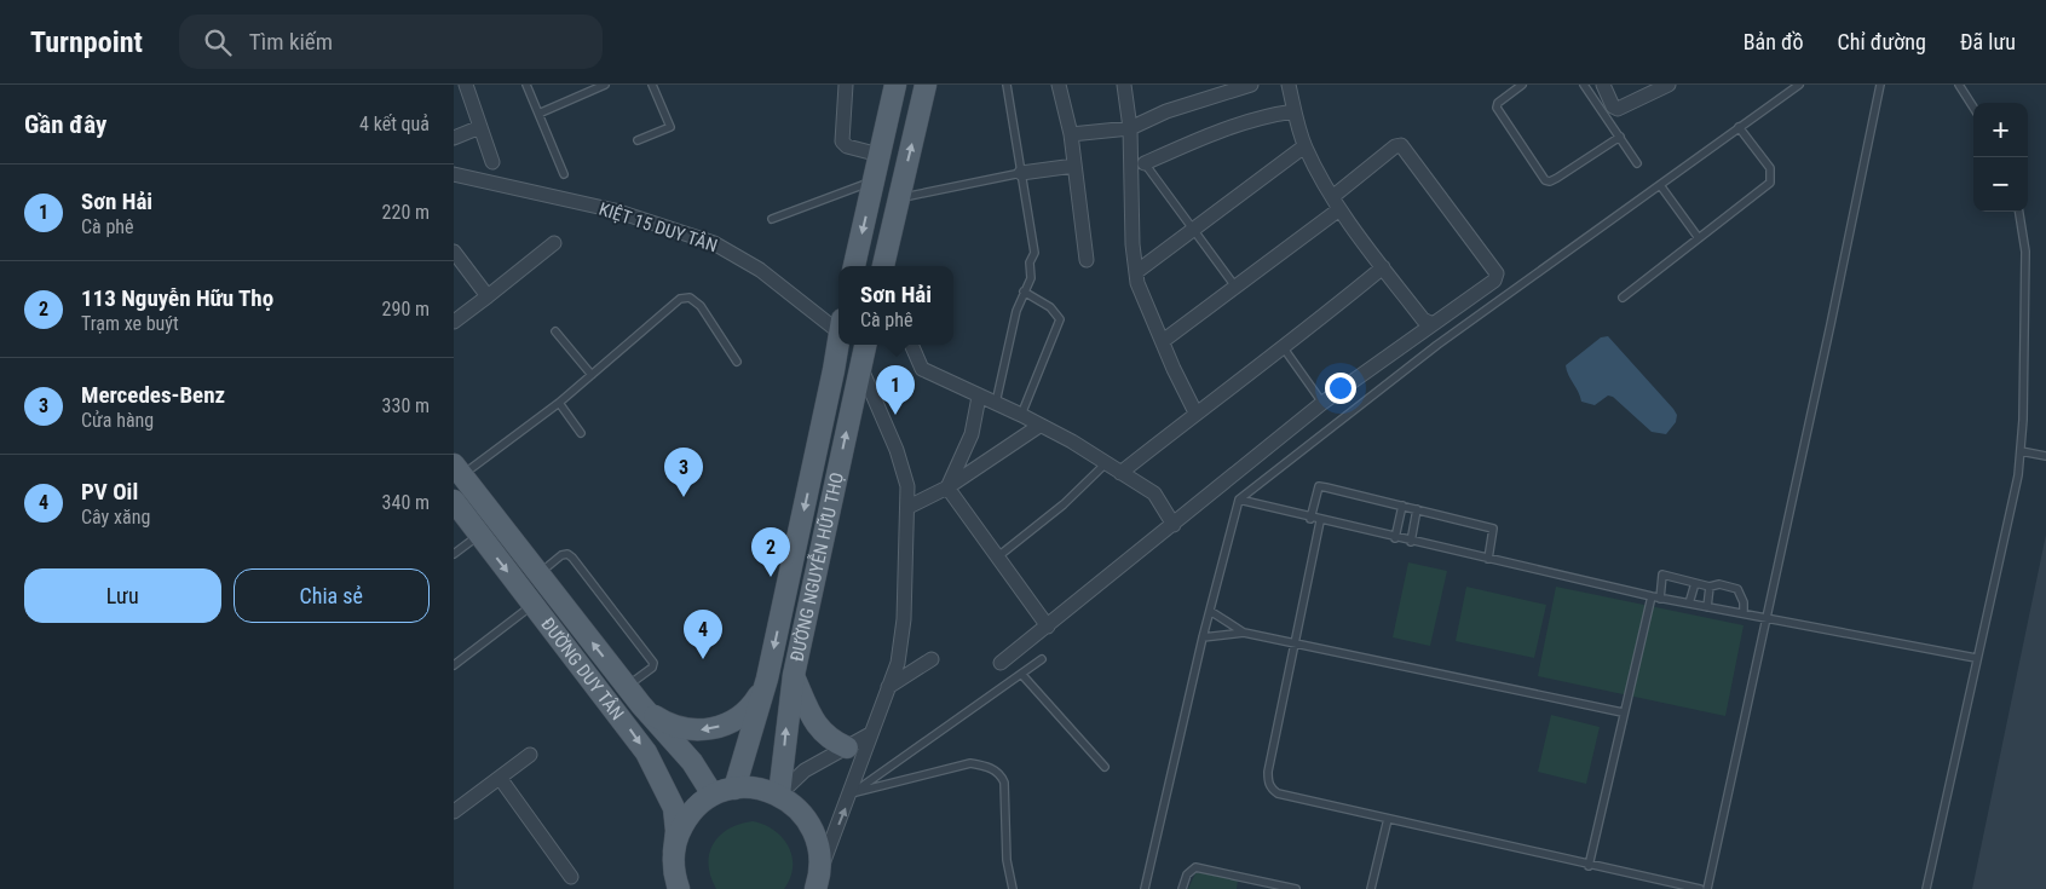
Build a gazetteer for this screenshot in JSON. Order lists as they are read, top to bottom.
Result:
{
  "streets": {
    "main road": ["ĐƯỜNG NGUYỄN HỮU THỌ", "ĐƯỜNG DUY TÂN"],
    "street": ["KIỆT 15 DUY TÂN"]
  },
  "page": {
    "header": "Turnpoint",
    "search": "Tìm kiếm",
    "nav": ["Bản đồ", "Chỉ đường", "Đã lưu"],
    "heading": ["Gần đây", "4 kết quả"],
    "map_buttons": ["+", "−"],
    "list": [
      {
        "mark": "1",
        "name": "Sơn Hải",
        "note": "Cà phê",
        "value": "220 m"
      },
      {
        "mark": "2",
        "name": "113 Nguyễn Hữu Thọ",
        "note": "Trạm xe buýt",
        "value": "290 m"
      },
      {
        "mark": "3",
        "name": "Mercedes-Benz",
        "note": "Cửa hàng",
        "value": "330 m"
      },
      {
        "mark": "4",
        "name": "PV Oil",
        "note": "Cây xăng",
        "value": "340 m"
      }
    ],
    "popup": ["Sơn Hải", "Cà phê"],
    "pins": [
      "1",
      "3",
      "2",
      "4"
    ],
    "buttons": ["Lưu", "Chia sẻ"]
  }
}
